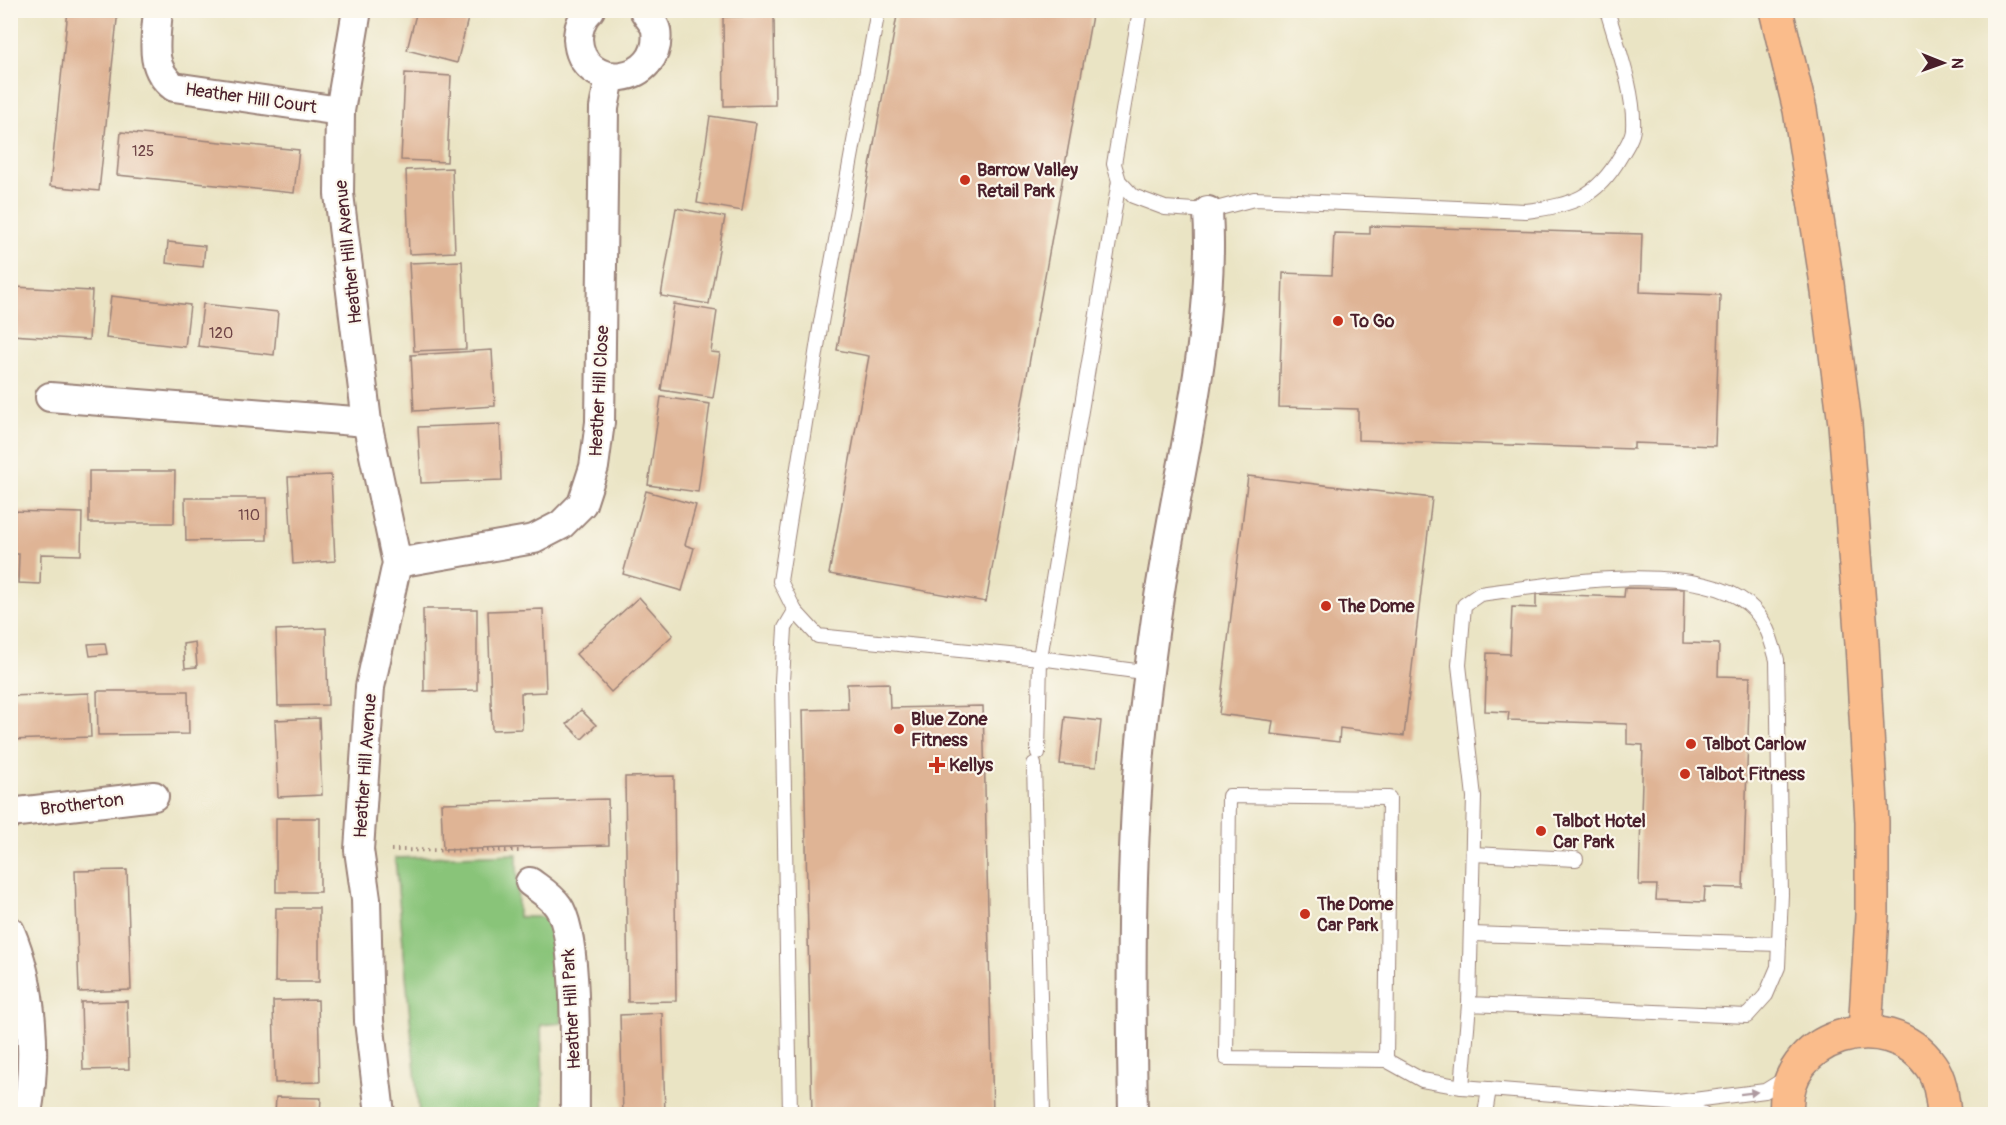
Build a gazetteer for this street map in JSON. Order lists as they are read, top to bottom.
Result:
{
  "streets": {
    "street": [
      "Heather Hill Court",
      "Heather Hill Avenue",
      "Heather Hill Close",
      "Brotherton",
      "Heather Hill Park"
    ]
  },
  "crossings": [
    ["Heather Hill Court", "Heather Hill Avenue"],
    ["Heather Hill Avenue", "Heather Hill Close"]
  ],
  "places": {
    "other": [
      "Barrow Valley Retail Park",
      "To Go",
      "The Dome",
      "Blue Zone Fitness",
      "Talbot Carlow",
      "Talbot Fitness",
      "Talbot Hotel Car Park",
      "The Dome Car Park"
    ],
    "health": ["Kellys"]
  },
  "house_numbers": ["125", "120", "110"],
  "north": "right"
}
